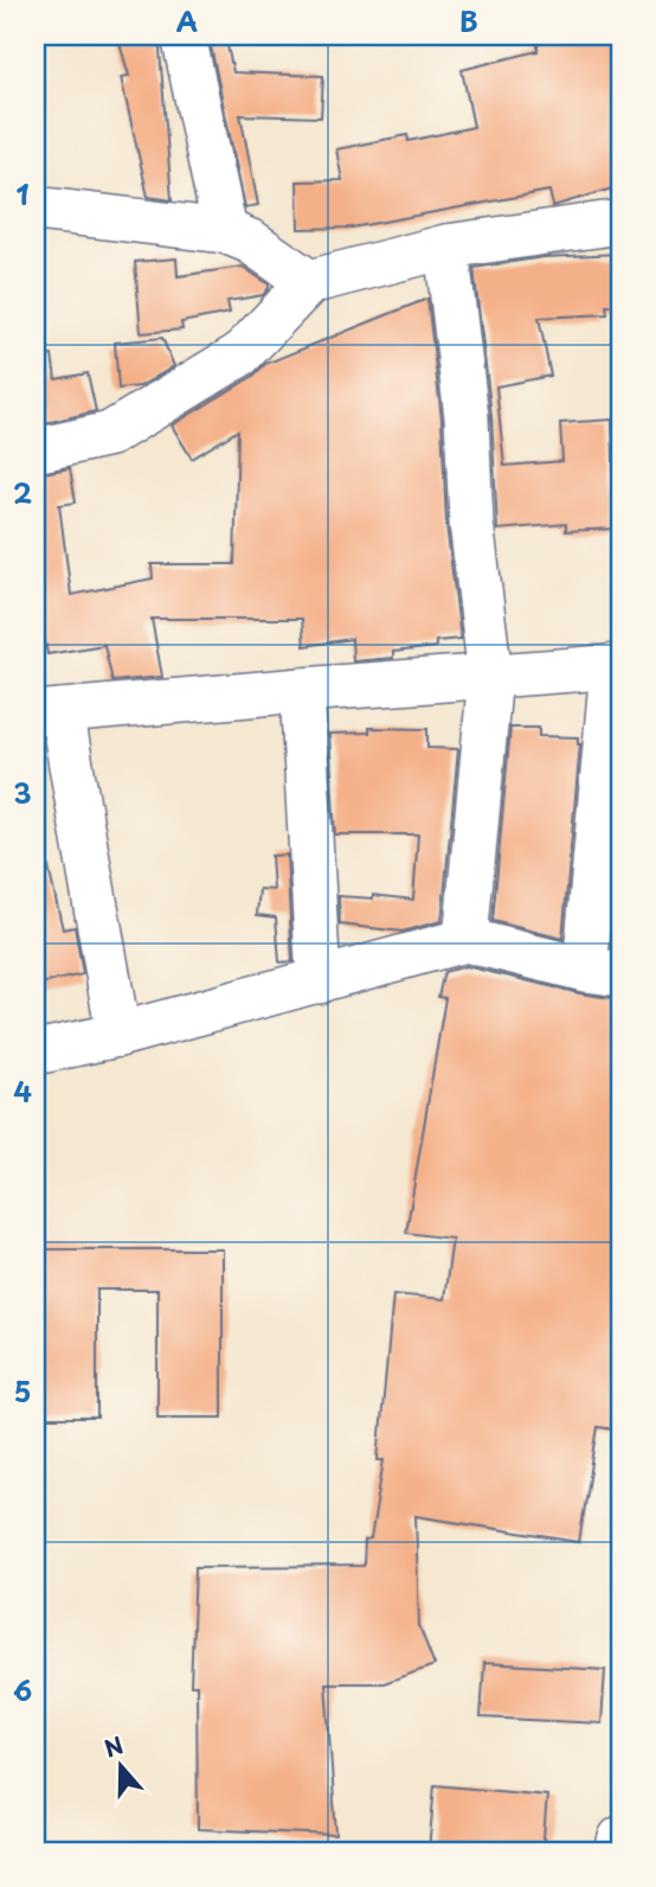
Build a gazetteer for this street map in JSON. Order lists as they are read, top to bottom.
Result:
{
  "north": "top",
  "grid": {
    "columns": ["A", "B"],
    "rows": [
      "1",
      "2",
      "3",
      "4",
      "5",
      "6"
    ]
  }
}
